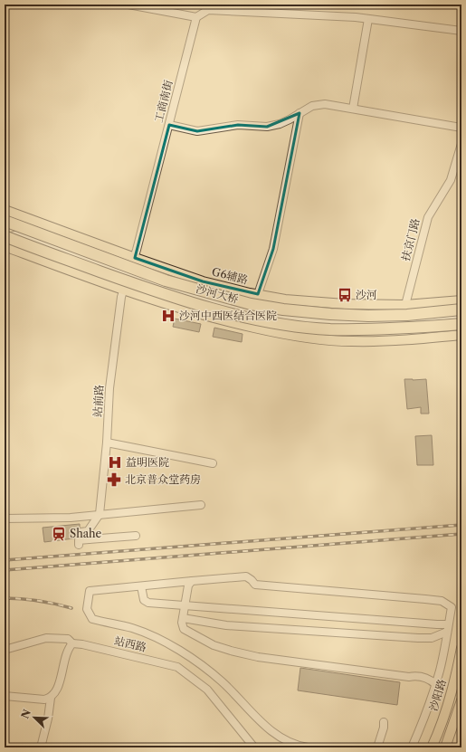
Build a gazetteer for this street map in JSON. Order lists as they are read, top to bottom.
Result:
{
  "streets": {
    "highway": ["沙河大桥"],
    "main road": ["G6辅路", "沙阳路"],
    "street": [
      "工商南街",
      "扶京门路",
      "站前路",
      "站西路"
    ]
  },
  "crossings": [
    ["工商南街", "G6辅路"],
    ["工商南街", "站前路"],
    ["扶京门路", "G6辅路"]
  ],
  "places": {
    "bus stop": ["沙河"],
    "hospital": ["沙河中西医结合医院", "益明医院"],
    "pharmacy": ["北京普众堂药房"],
    "station": ["Shahe"]
  },
  "north": "top left"
}
